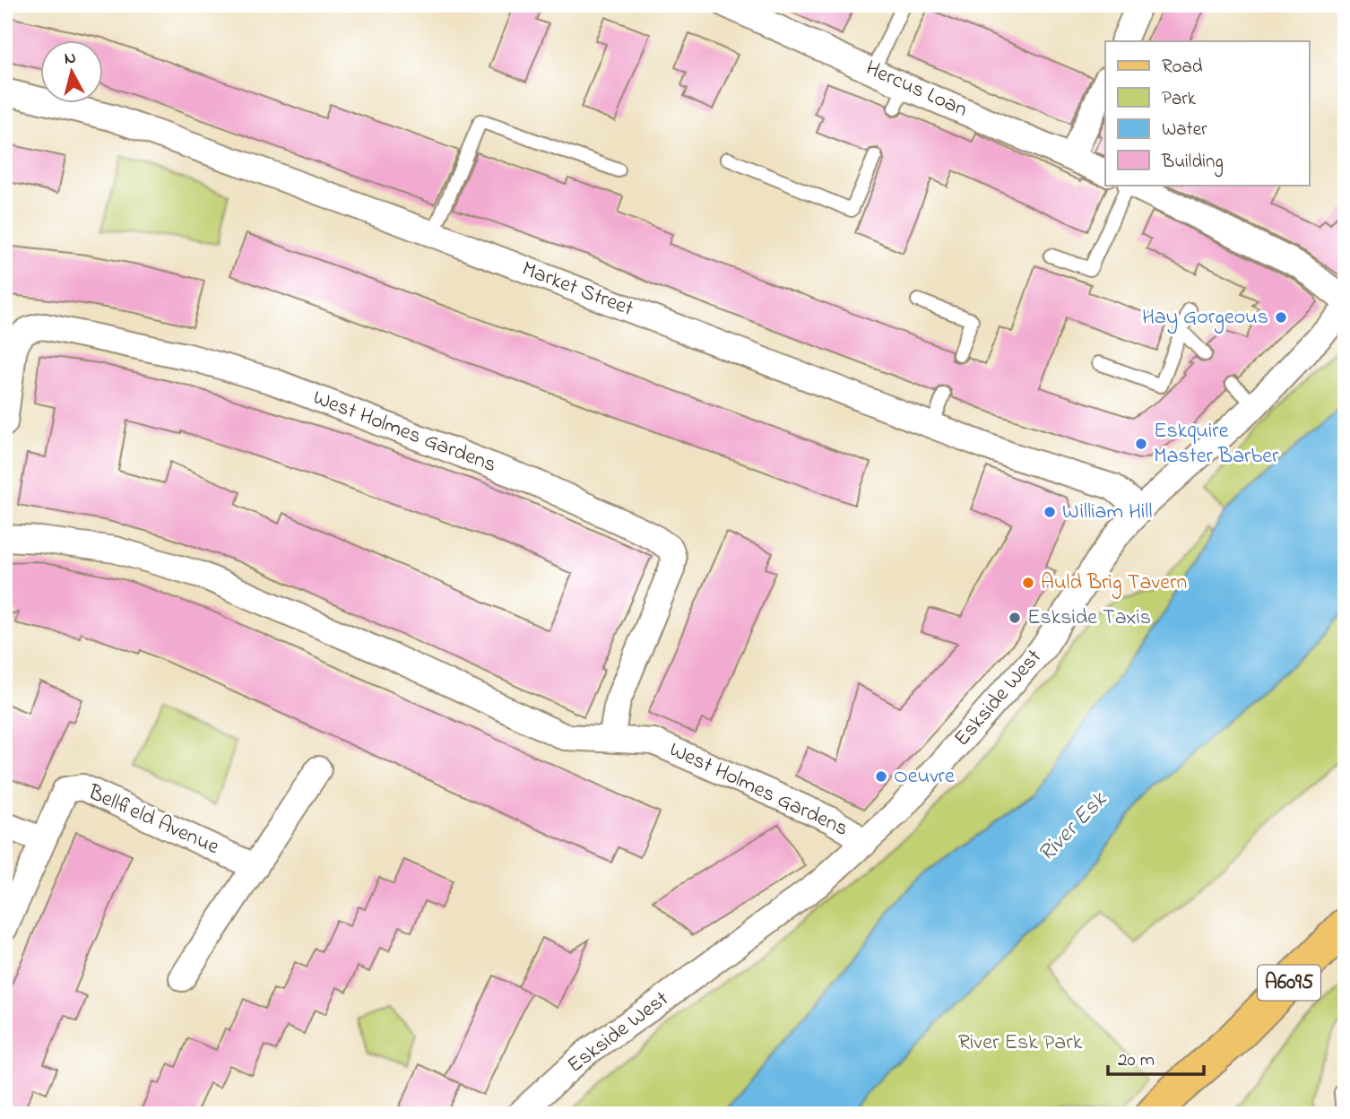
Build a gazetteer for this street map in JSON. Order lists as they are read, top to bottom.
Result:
{
  "streets": {
    "main road": ["A6095"],
    "street": [
      "Hercus Loan",
      "Market Street",
      "West Holmes Gardens",
      "Eskside West",
      "Bellfield Avenue"
    ]
  },
  "crossings": [
    ["Market Street", "Eskside West"],
    ["West Holmes Gardens", "Eskside West"]
  ],
  "water": ["River Esk"],
  "parks": ["River Esk Park"],
  "places": [
    "Hay Gorgeous",
    "Eskquire Master Barber",
    "William Hill",
    "Auld Brig Tavern",
    "Eskside Taxis",
    "Oeuvre"
  ],
  "legend": [
    "Road",
    "Park",
    "Water",
    "Building"
  ],
  "scale_bar": "20 m",
  "north": "top"
}
